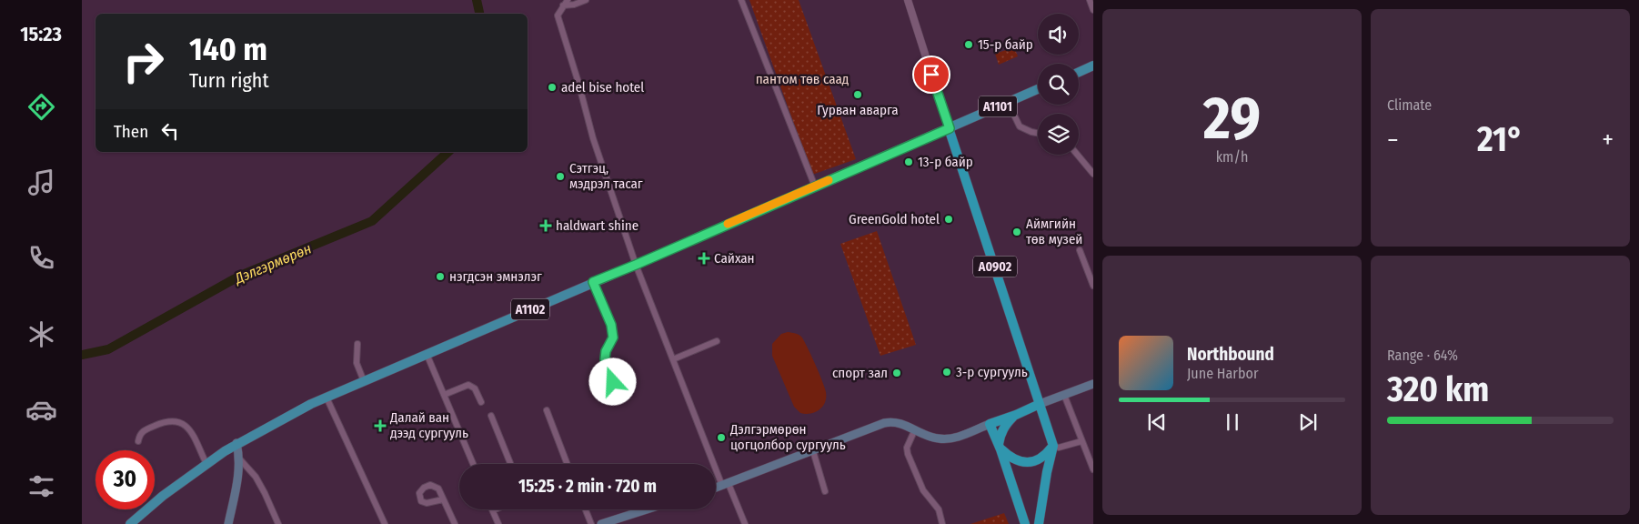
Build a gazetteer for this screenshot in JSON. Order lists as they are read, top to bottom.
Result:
{
  "streets": {
    "highway": ["A0902"],
    "main road": ["A1101", "A1102"]
  },
  "crossings": [
    ["A1101", "A0902"],
    ["A1101", "A1102"],
    ["A0902", "A1102"]
  ],
  "water": ["Дэлгэрмөрөн"],
  "parks": ["пантом төв саад"],
  "places": {
    "other": [
      "15-р байр",
      "adel bise hotel",
      "Гурван аварга",
      "13-р байр",
      "Сэтгэц, мэдрэл тасаг",
      "GreenGold hotel",
      "Аймгийн төв музей",
      "нэгдсэн эмнэлэг",
      "3-р сургууль",
      "спорт зал",
      "Дэлгэрмөрөн цогцолбор сургууль"
    ],
    "health": ["haldwart shine", "Сайхан", "Далай ван дээд сургууль"]
  },
  "page": {
    "tabs": "15:23",
    "tile": [
      ["29", "km/h"],
      "Climate",
      ["Range · 64%", "320 km"]
    ],
    "turn": ["140 m", "Turn right"],
    "then": "Then",
    "heat": ["−", "21°", "+"],
    "song": ["Northbound", "June Harbor"],
    "limit": "30",
    "trip": "15:25 · 2 min · 720 m"
  }
}
